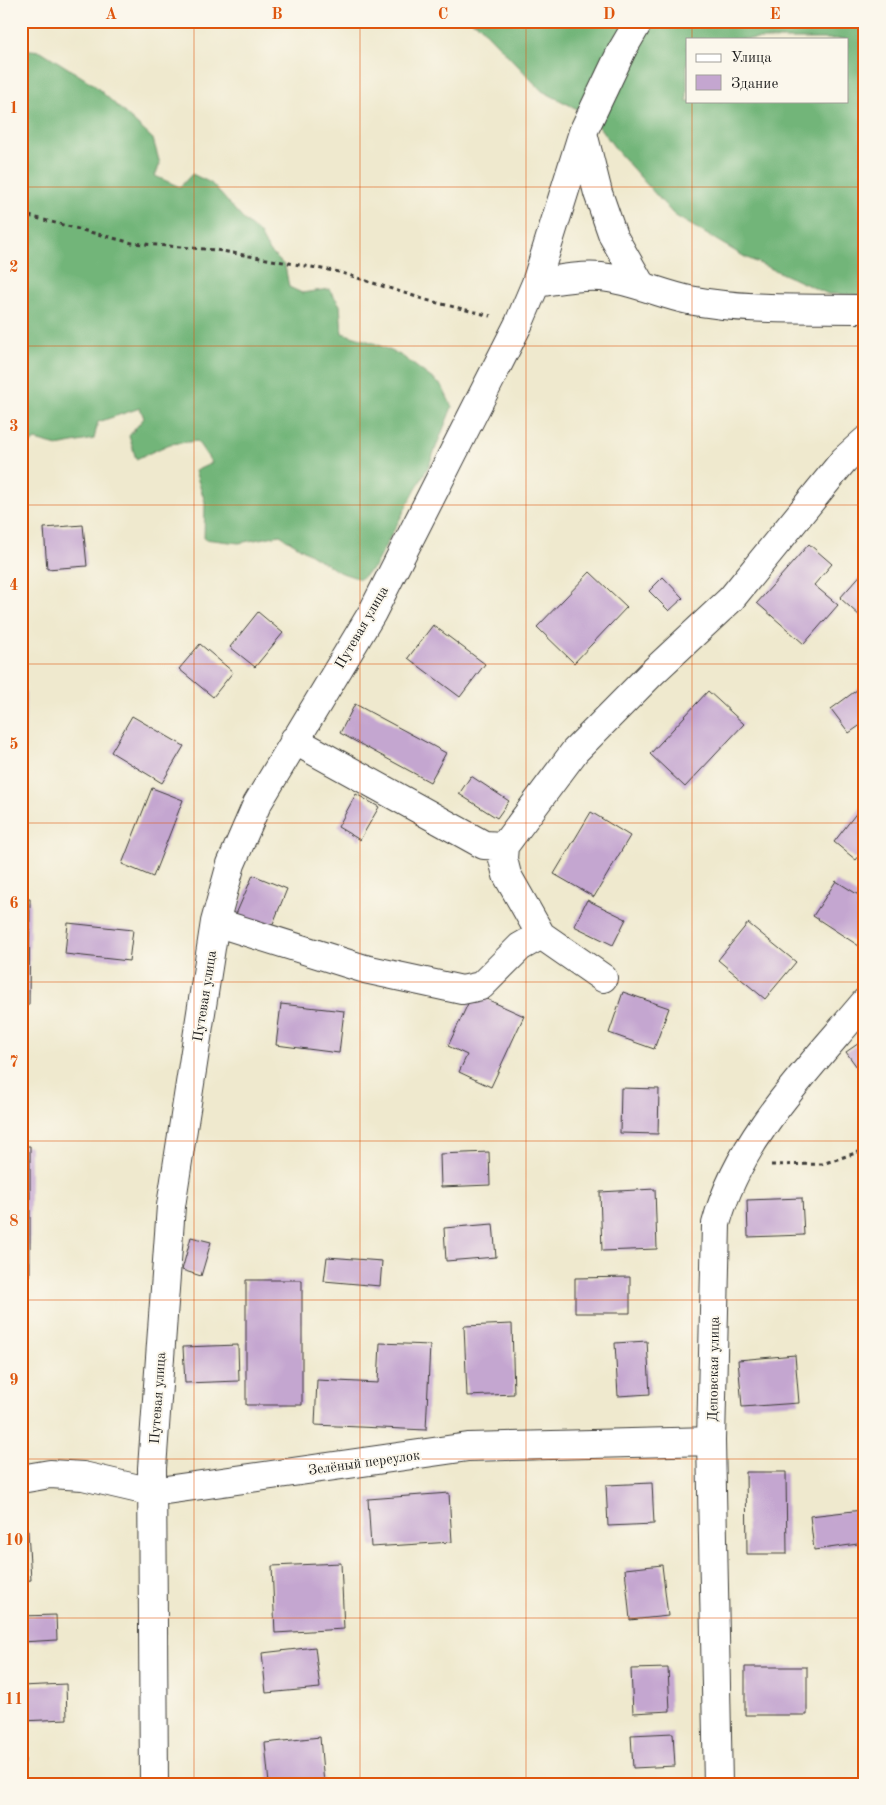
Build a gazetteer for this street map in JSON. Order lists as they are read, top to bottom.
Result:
{
  "streets": {
    "street": ["Путевая улица", "Деповская улица", "Зелёный переулок"]
  },
  "crossings": [
    ["Путевая улица", "Зелёный переулок"],
    ["Деповская улица", "Зелёный переулок"]
  ],
  "legend": ["Улица", "Здание"],
  "grid": {
    "columns": [
      "A",
      "B",
      "C",
      "D",
      "E"
    ],
    "rows": [
      "1",
      "2",
      "3",
      "4",
      "5",
      "6",
      "7",
      "8",
      "9",
      "10",
      "11"
    ]
  }
}
